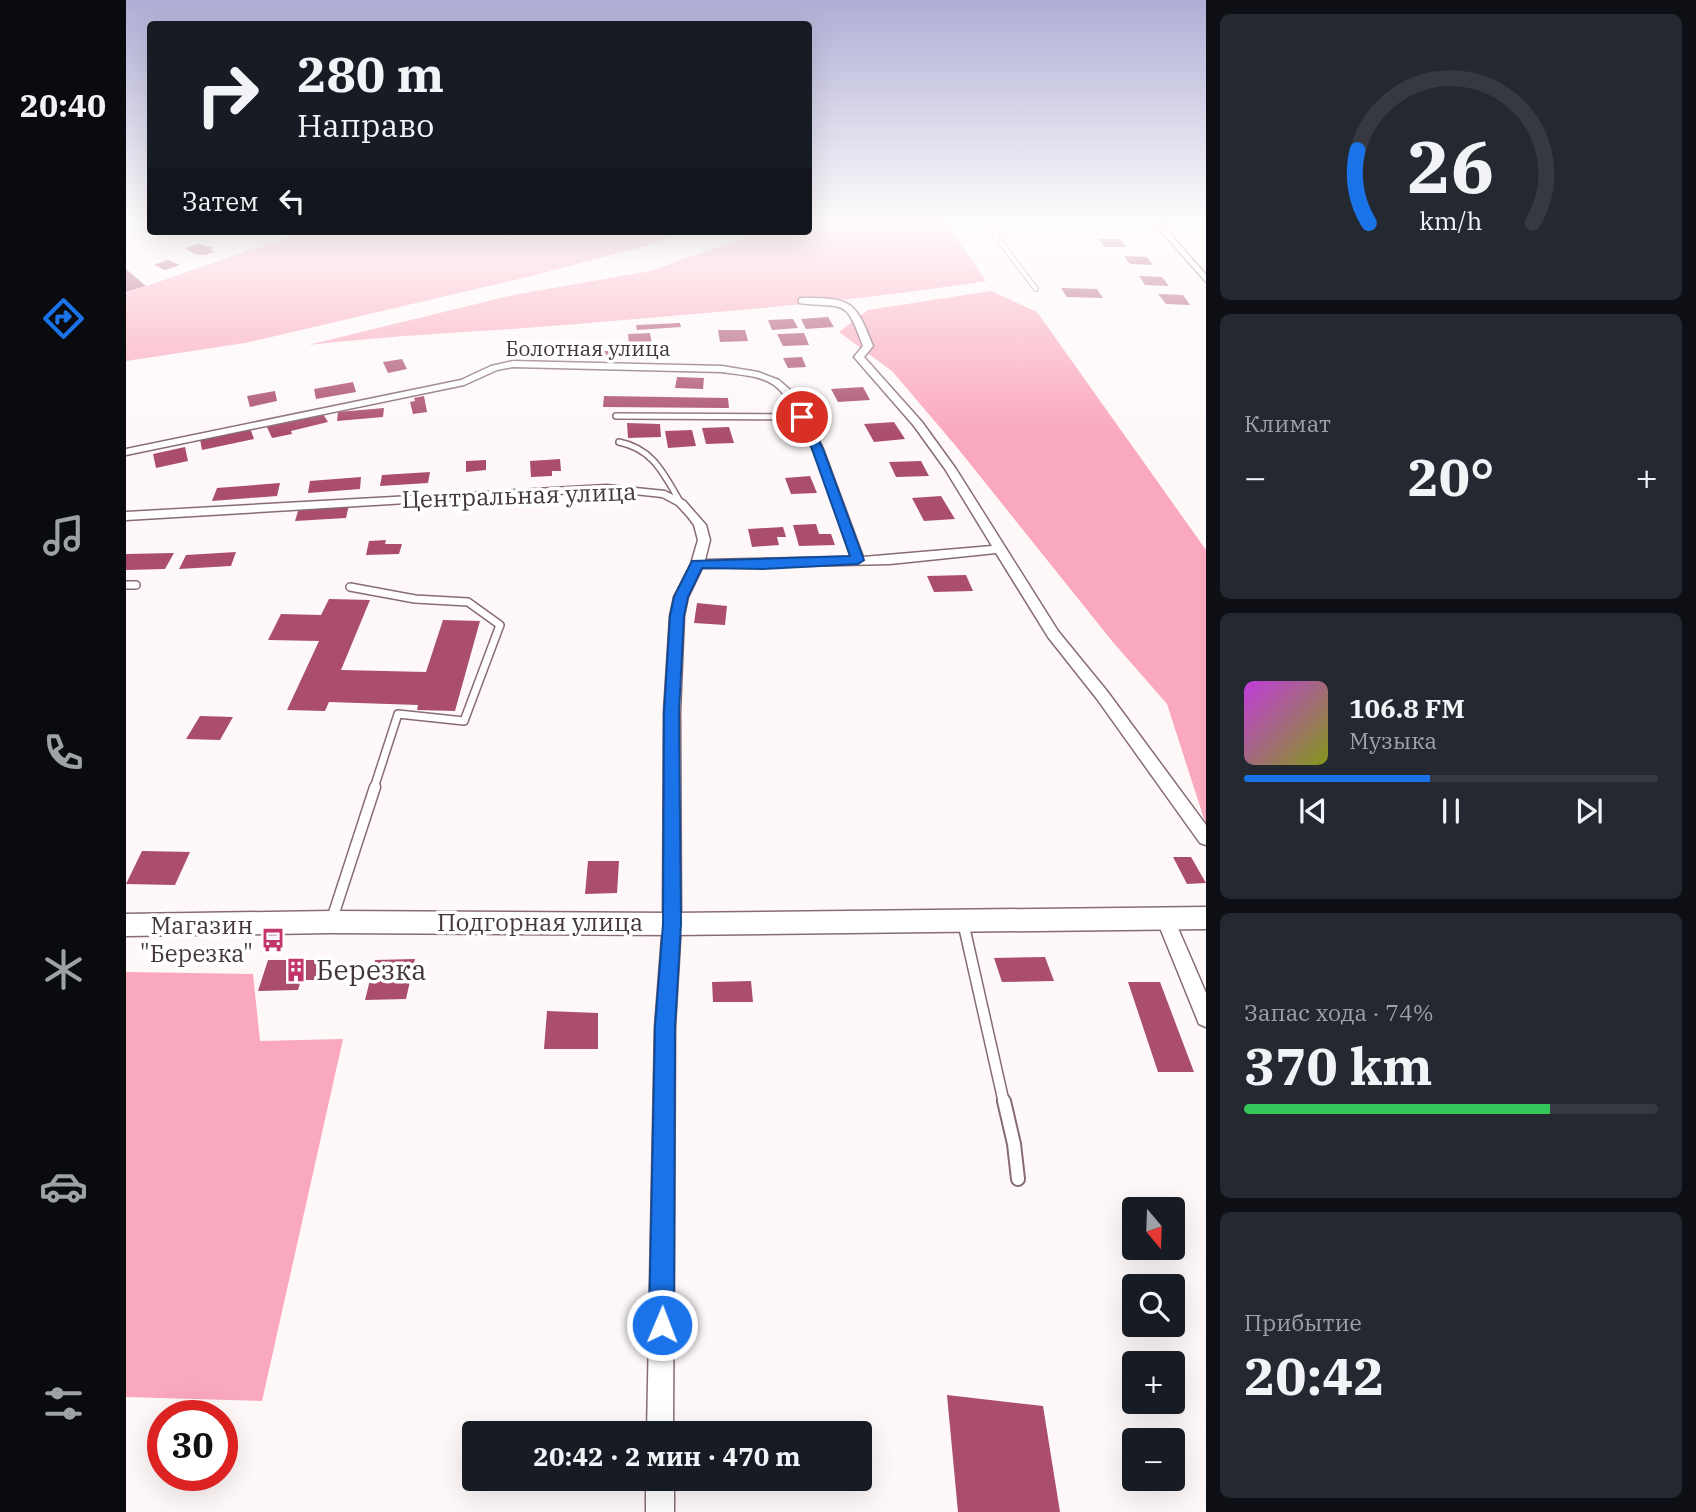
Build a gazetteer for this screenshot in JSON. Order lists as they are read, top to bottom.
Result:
{
  "streets": {
    "street": ["Болотная улица", "Центральная улица", "Подгорная улица"]
  },
  "places": {
    "bus stop": ["Магазин \"Березка\""],
    "building": ["Березка"]
  },
  "north": "bottom",
  "page": {
    "tabs": "20:40",
    "turn": ["280 m", "Направо"],
    "then": "Затем",
    "tile": [
      "Климат",
      ["Запас хода · 74%", "370 km"],
      ["Прибытие", "20:42"]
    ],
    "heat": ["−", "20°", "+"],
    "song": ["106.8 FM", "Музыка"],
    "map_buttons": ["+", "−"],
    "limit": "30",
    "trip": "20:42 · 2 мин · 470 m",
    "gauge": ["26", "km/h"]
  }
}
